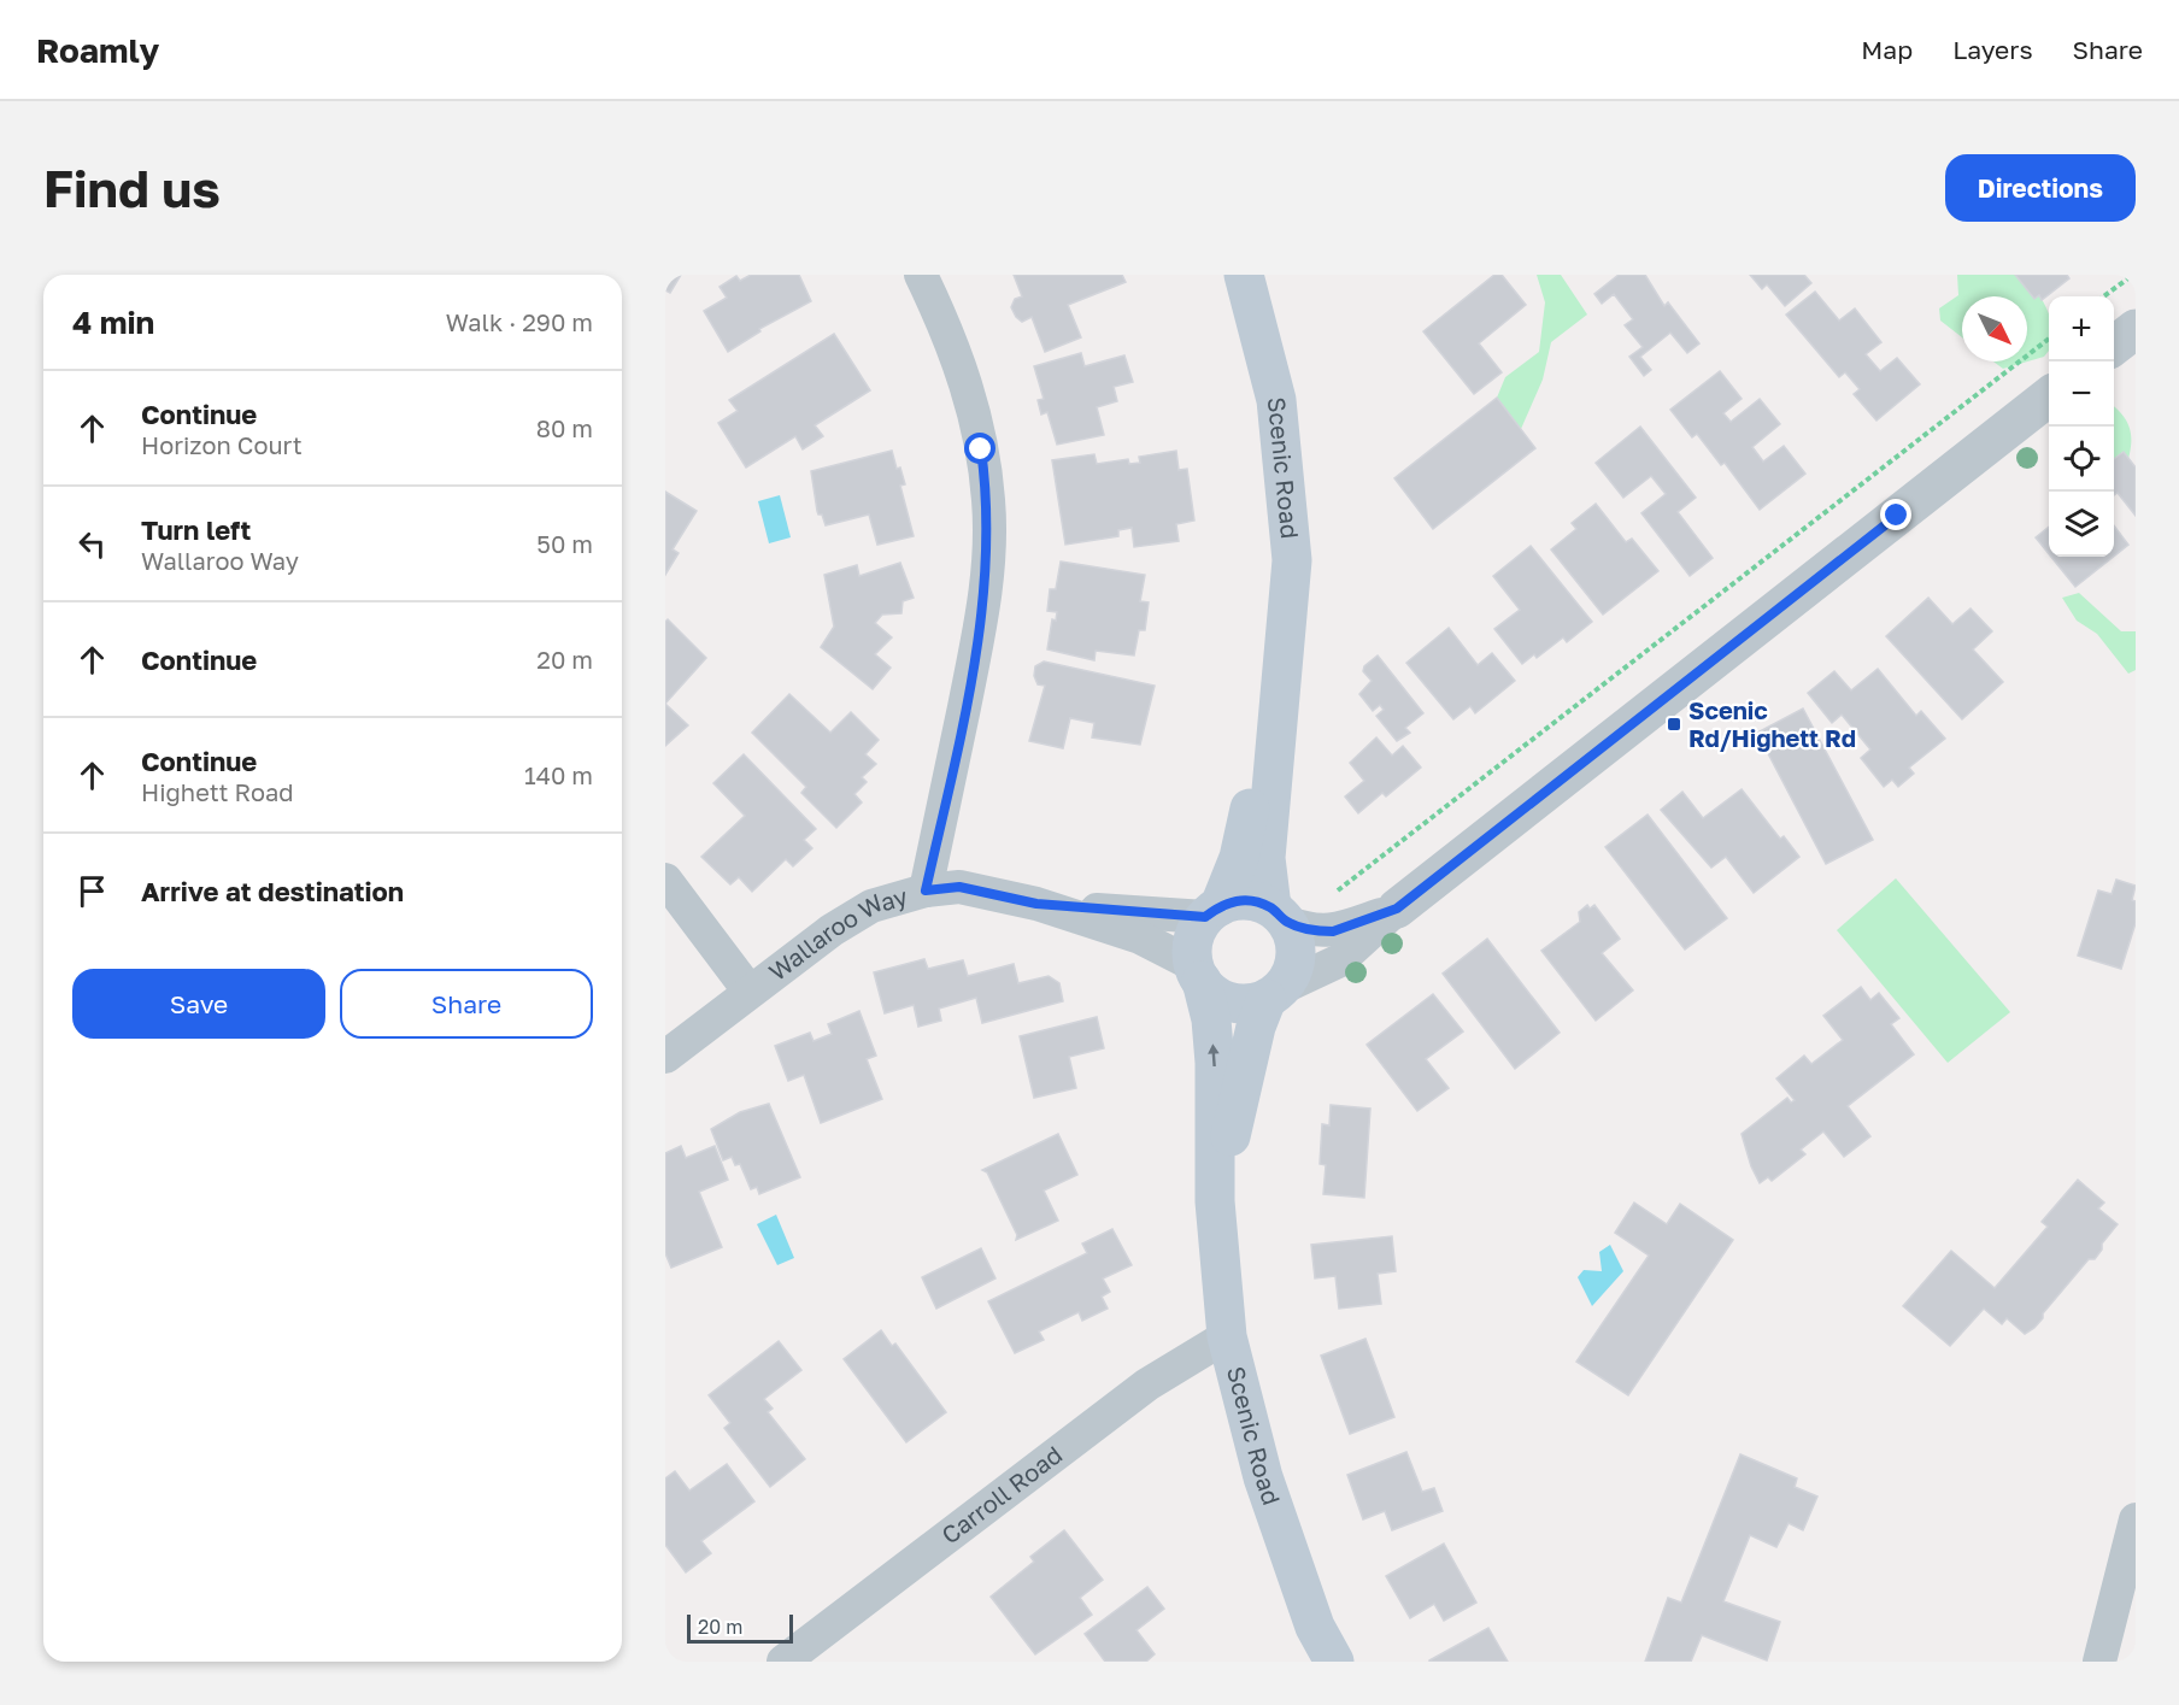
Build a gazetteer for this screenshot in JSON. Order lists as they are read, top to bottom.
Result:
{
  "streets": {
    "main road": ["Scenic Road"],
    "street": ["Wallaroo Way", "Carroll Road"]
  },
  "crossings": [
    ["Scenic Road", "Wallaroo Way"],
    ["Scenic Road", "Carroll Road"]
  ],
  "places": {
    "transit": ["Scenic Rd/Highett Rd"]
  },
  "scale_bar": "20 m",
  "north": "bottom right",
  "page": {
    "header": "Roamly",
    "nav": ["Map", "Layers", "Share"],
    "buttons": [
      "Directions",
      ["Save", "Share"]
    ],
    "title": "Find us",
    "heading": ["4 min", "Walk · 290 m"],
    "map_buttons": ["+", "−"],
    "list": [
      ["Continue", "Horizon Court", "80 m"],
      ["Turn left", "Wallaroo Way", "50 m"],
      ["Continue", "20 m"],
      ["Continue", "Highett Road", "140 m"],
      "Arrive at destination"
    ],
    "scale": "20 m"
  }
}
